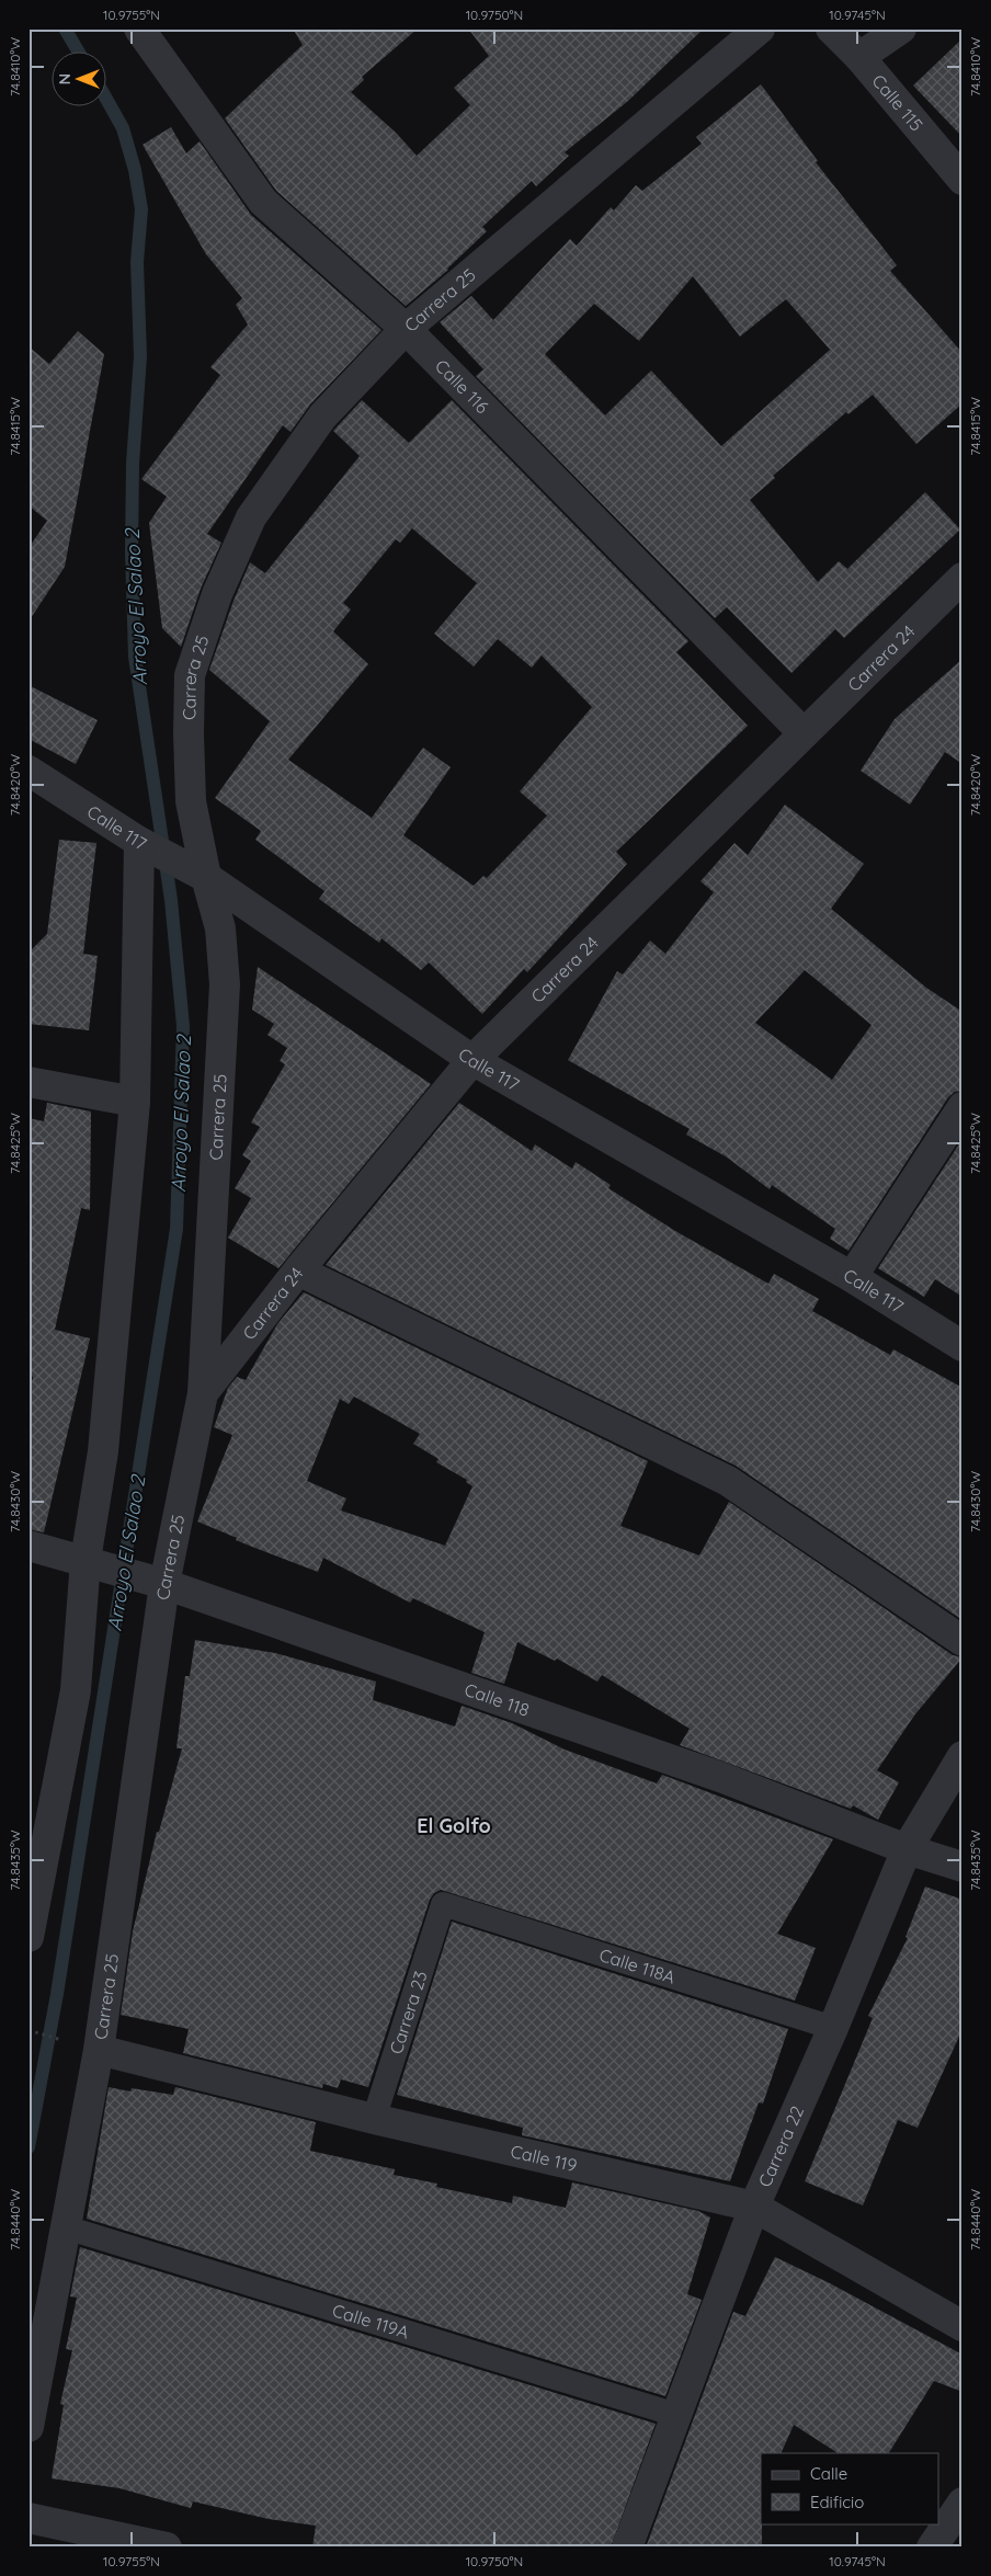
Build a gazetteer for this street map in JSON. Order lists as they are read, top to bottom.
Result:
{
  "streets": {
    "street": [
      "Calle 115",
      "Carrera 25",
      "Calle 116",
      "Carrera 24",
      "Calle 117",
      "Calle 118",
      "Carrera 22",
      "Calle 119"
    ],
    "lane": ["Calle 118A", "Carrera 23", "Calle 119A"]
  },
  "crossings": [
    ["Carrera 25", "Calle 116"],
    ["Carrera 25", "Carrera 24"],
    ["Carrera 25", "Calle 117"],
    ["Carrera 25", "Calle 118"],
    ["Carrera 25", "Calle 119"],
    ["Carrera 25", "Calle 119A"],
    ["Calle 116", "Carrera 24"],
    ["Carrera 24", "Calle 117"],
    ["Calle 118", "Carrera 22"],
    ["Calle 118A", "Carrera 23"],
    ["Calle 118A", "Carrera 22"],
    ["Carrera 23", "Calle 119"],
    ["Carrera 22", "Calle 119"],
    ["Carrera 22", "Calle 119A"]
  ],
  "districts": ["El Golfo"],
  "water": ["Arroyo El Salao 2"],
  "legend": ["Calle", "Edificio"],
  "north": "left",
  "coordinates": [
    "10.9755°N",
    "10.9750°N",
    "10.9745°N",
    "74.8410°W",
    "74.8415°W",
    "74.8420°W",
    "74.8425°W",
    "74.8430°W",
    "74.8435°W",
    "74.8440°W"
  ]
}
